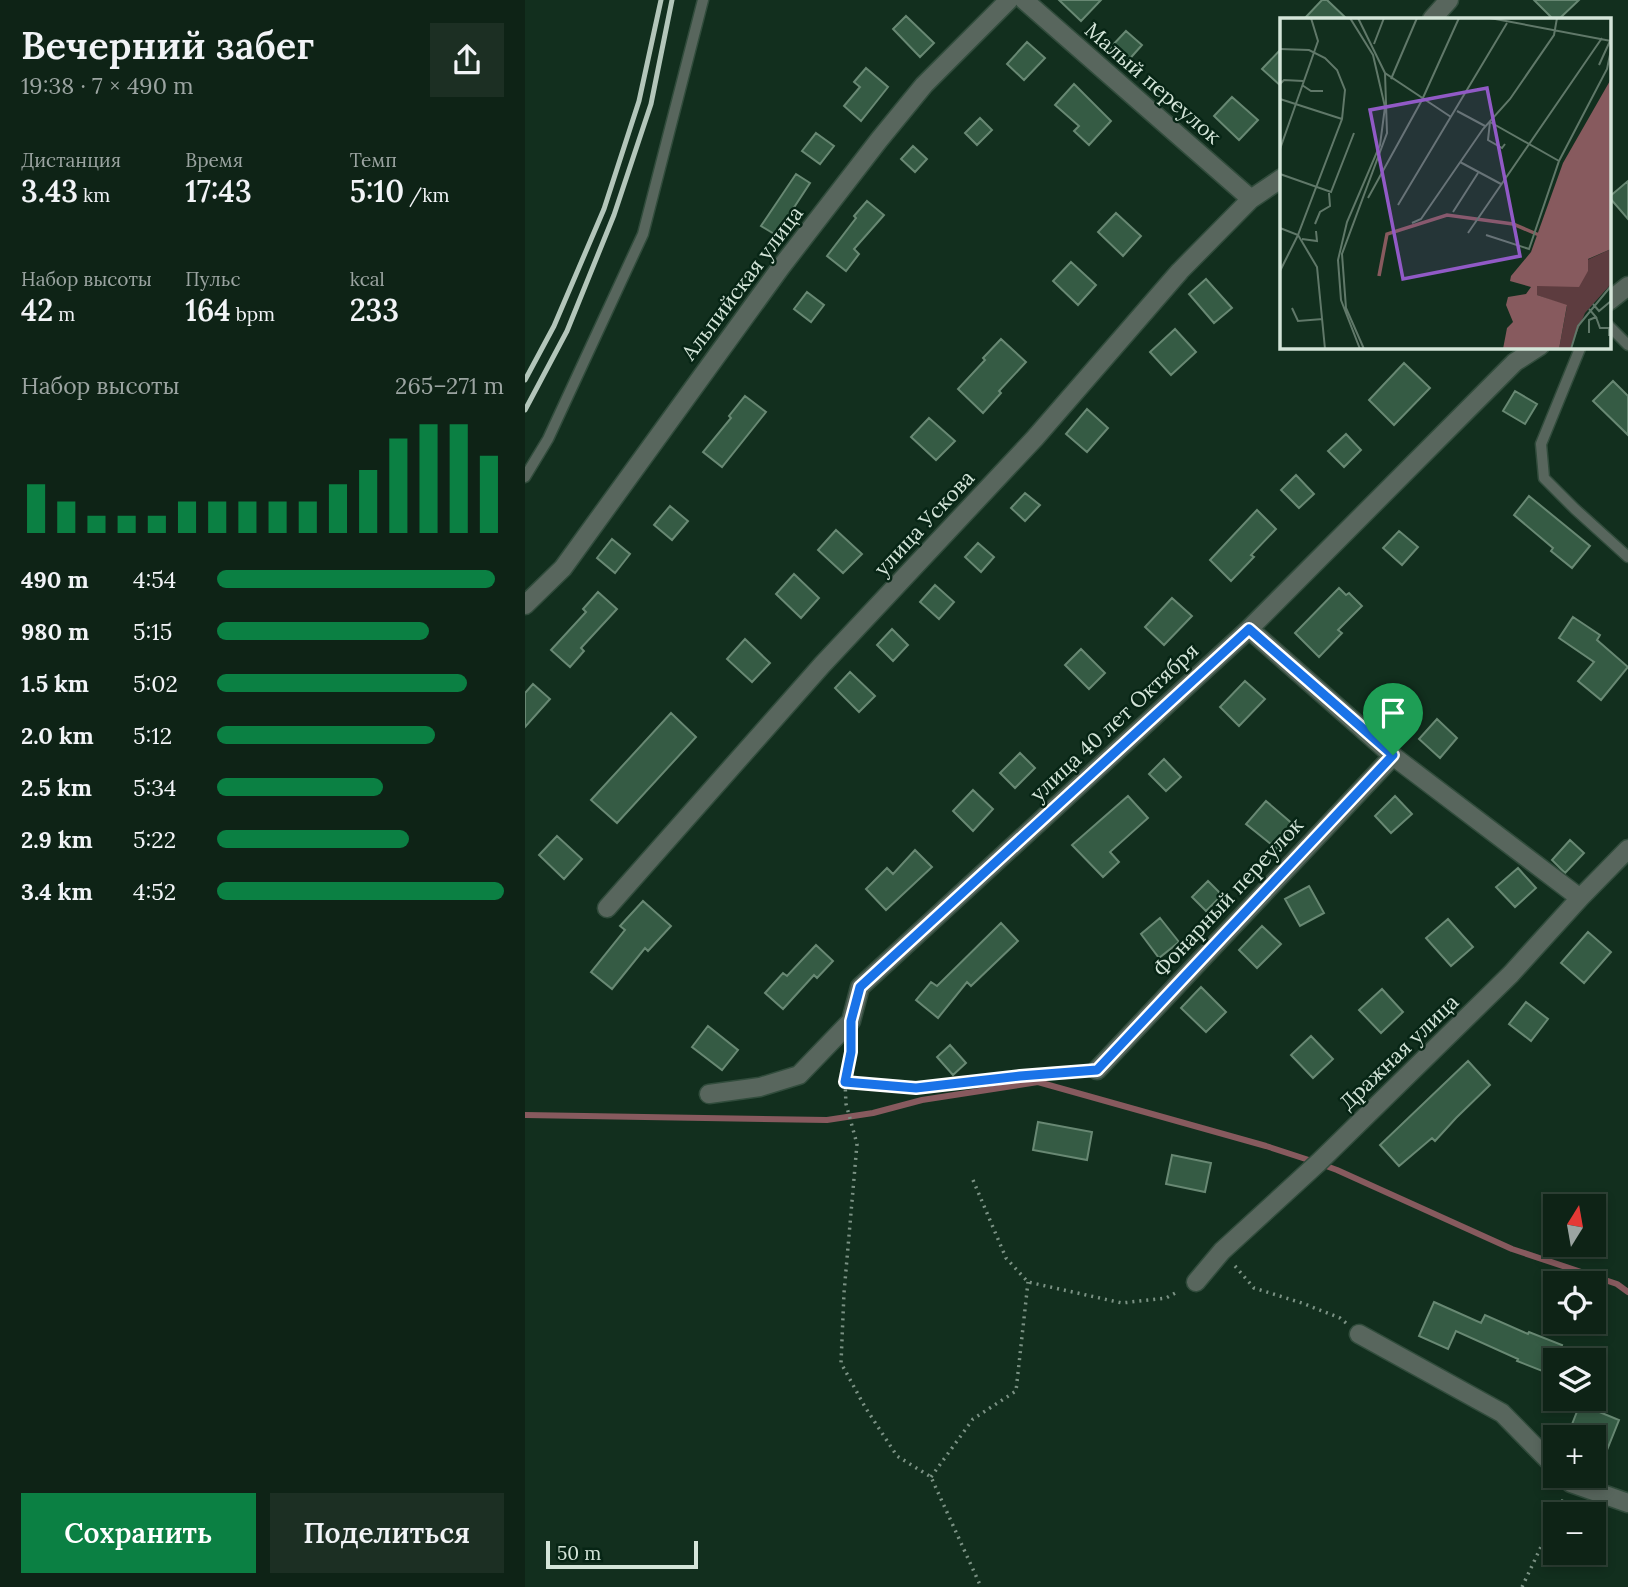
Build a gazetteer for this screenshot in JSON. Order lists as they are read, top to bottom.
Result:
{
  "streets": {
    "street": [
      "Малый переулок",
      "Альпийская улица",
      "улица Ускова",
      "улица 40 лет Октября",
      "Фонарный переулок",
      "Дражная улица"
    ]
  },
  "crossings": [
    ["Малый переулок", "улица Ускова"]
  ],
  "scale_bar": "50 m",
  "north": "top",
  "page": {
    "heading": ["Вечерний забег", "19:38 · 7 × 490 m"],
    "stats": [
      ["Дистанция", "3.43 km"],
      ["Время", "17:43"],
      ["Темп", "5:10 /km"],
      ["Набор высоты", "42 m"],
      ["Пульс", "164 bpm"],
      ["kcal", "233"]
    ],
    "chart": ["Набор высоты", "265–271 m"],
    "list": [
      {
        "name": "490 m",
        "note": "4:54"
      },
      {
        "name": "980 m",
        "note": "5:15"
      },
      {
        "name": "1.5 km",
        "note": "5:02"
      },
      {
        "name": "2.0 km",
        "note": "5:12"
      },
      {
        "name": "2.5 km",
        "note": "5:34"
      },
      {
        "name": "2.9 km",
        "note": "5:22"
      },
      {
        "name": "3.4 km",
        "note": "4:52"
      }
    ],
    "map_buttons": ["+", "−"],
    "buttons": ["Сохранить", "Поделиться"],
    "scale": "50 m"
  }
}
